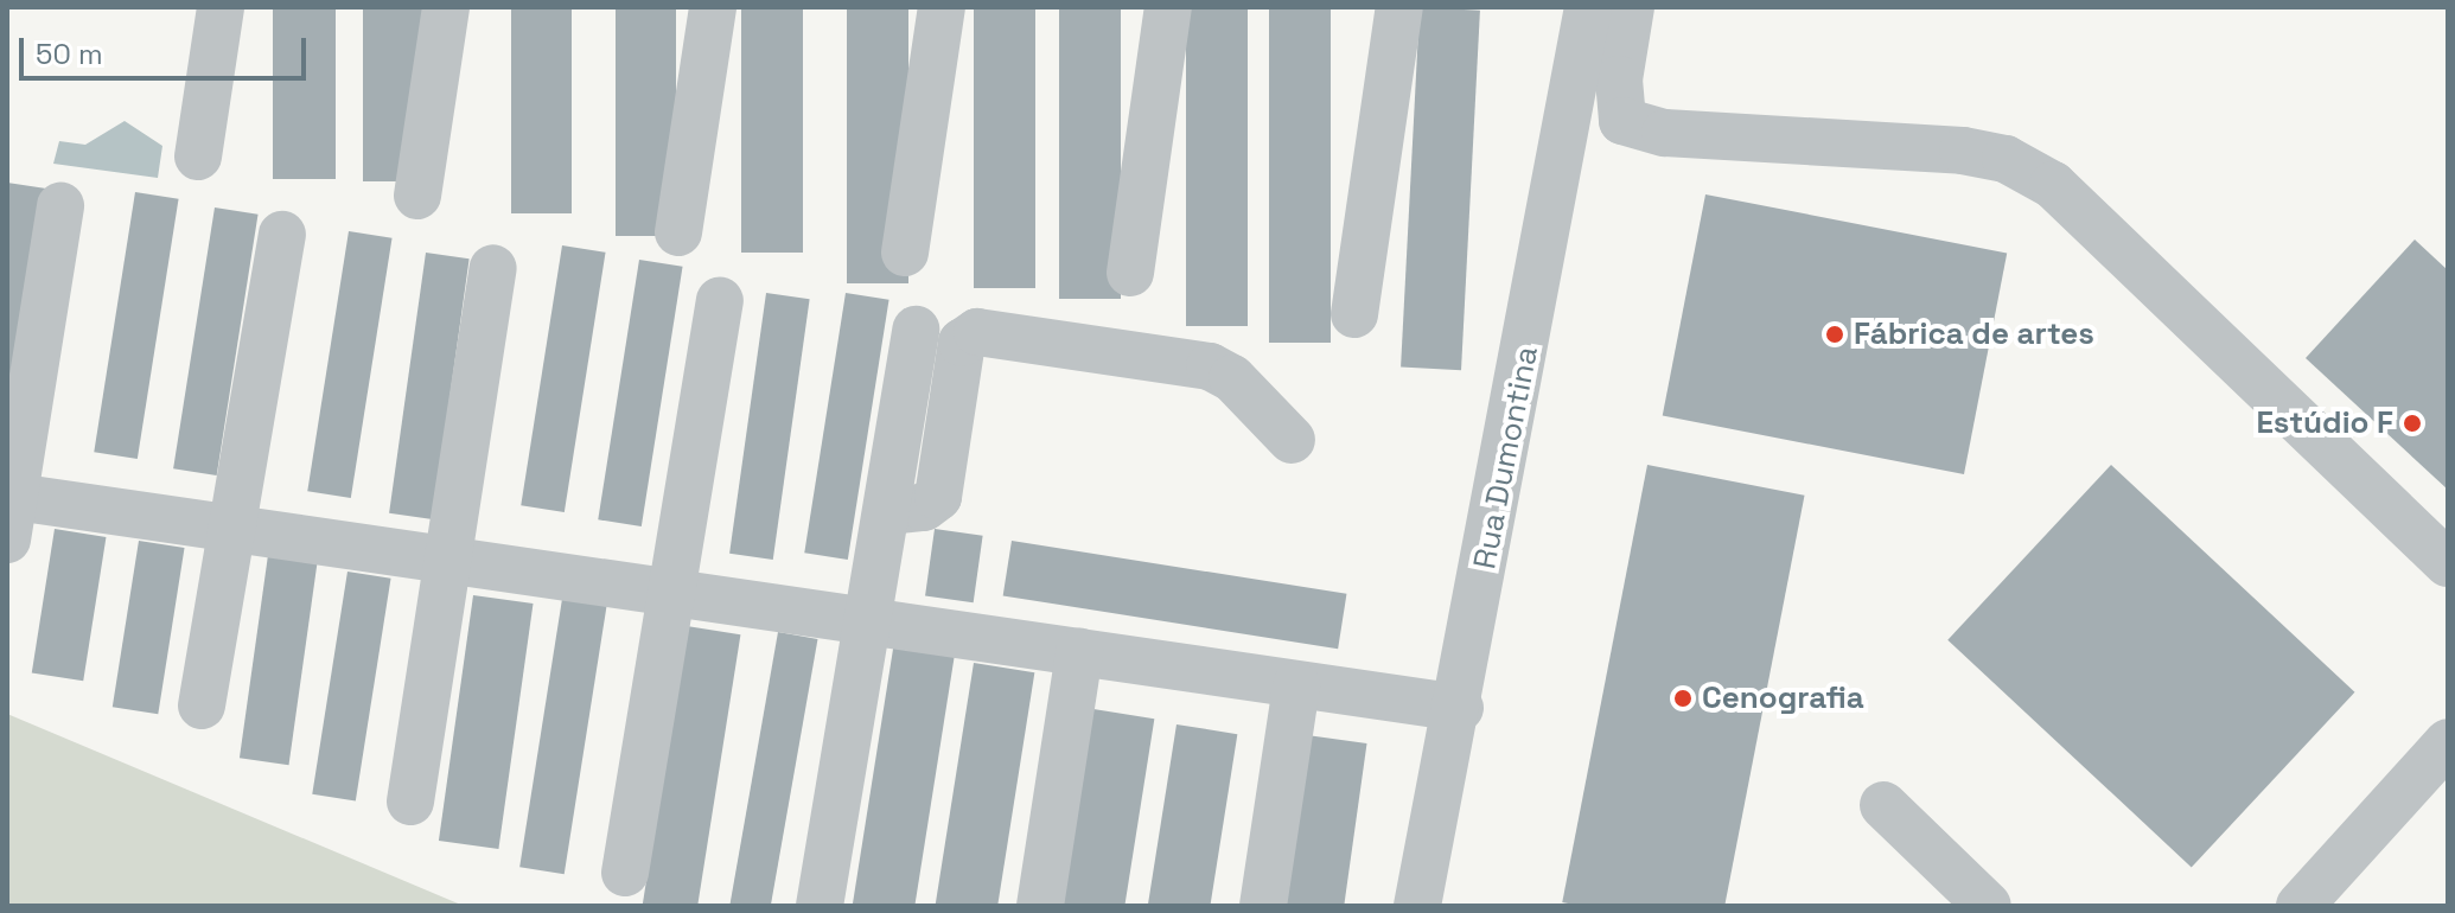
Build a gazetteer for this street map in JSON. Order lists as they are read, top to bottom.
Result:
{
  "streets": {
    "street": ["Rua Dumontina"]
  },
  "places": ["Fábrica de artes", "Estúdio F", "Cenografia"],
  "scale_bar": "50 m"
}
